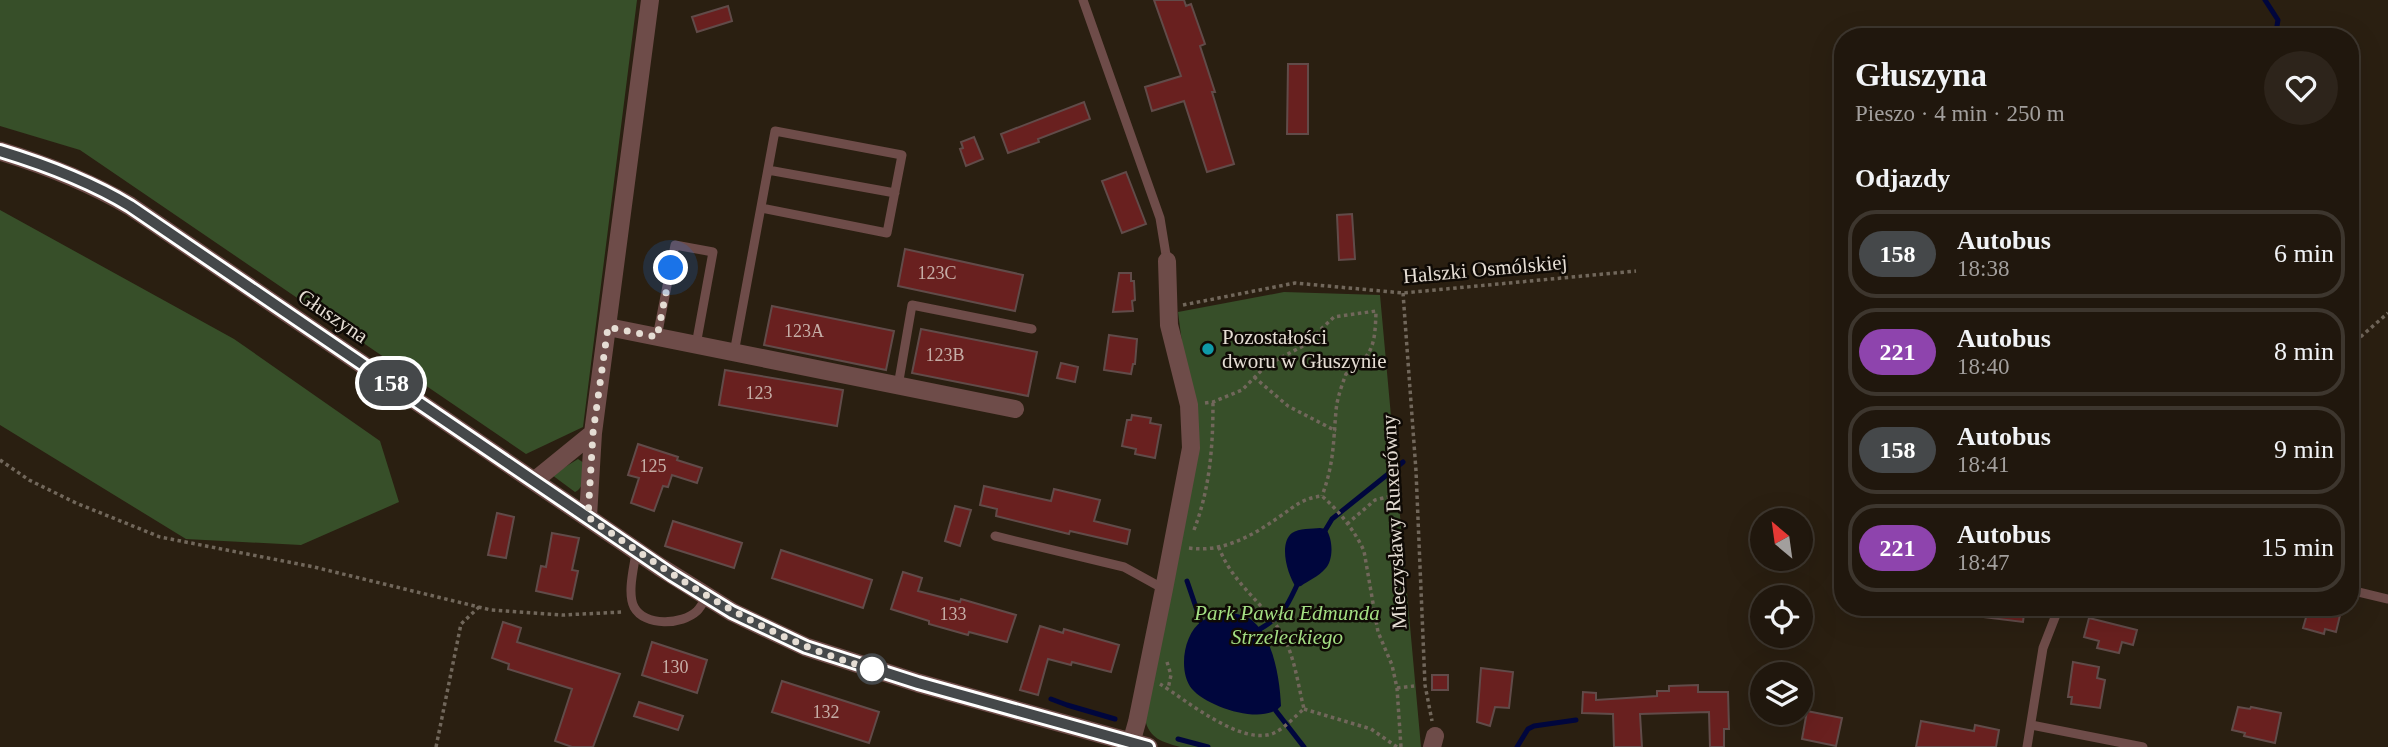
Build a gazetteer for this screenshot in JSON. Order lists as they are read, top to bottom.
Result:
{
  "streets": {
    "street": ["Głuszyna"],
    "path": ["Halszki Osmólskiej", "Mieczysławy Ruxerówny"]
  },
  "crossings": [
    ["Halszki Osmólskiej", "Głuszyna"],
    ["Halszki Osmólskiej", "Mieczysławy Ruxerówny"]
  ],
  "parks": ["Park Pawła Edmunda Strzeleckiego"],
  "places": ["Pozostałości dworu w Głuszynie"],
  "lines": ["bus line 158"],
  "house_numbers": [
    "123C",
    "123A",
    "123B",
    "123",
    "125",
    "133",
    "130",
    "132"
  ],
  "north": "top left",
  "page": {
    "on_map": "158",
    "heading": [
      ["Głuszyna", "Pieszo · 4 min · 250 m"],
      "Odjazdy"
    ],
    "list": [
      {
        "mark": "158",
        "name": "Autobus",
        "note": "18:38",
        "value": "6 min"
      },
      {
        "mark": "221",
        "name": "Autobus",
        "note": "18:40",
        "value": "8 min"
      },
      {
        "mark": "158",
        "name": "Autobus",
        "note": "18:41",
        "value": "9 min"
      },
      {
        "mark": "221",
        "name": "Autobus",
        "note": "18:47",
        "value": "15 min"
      }
    ]
  }
}
